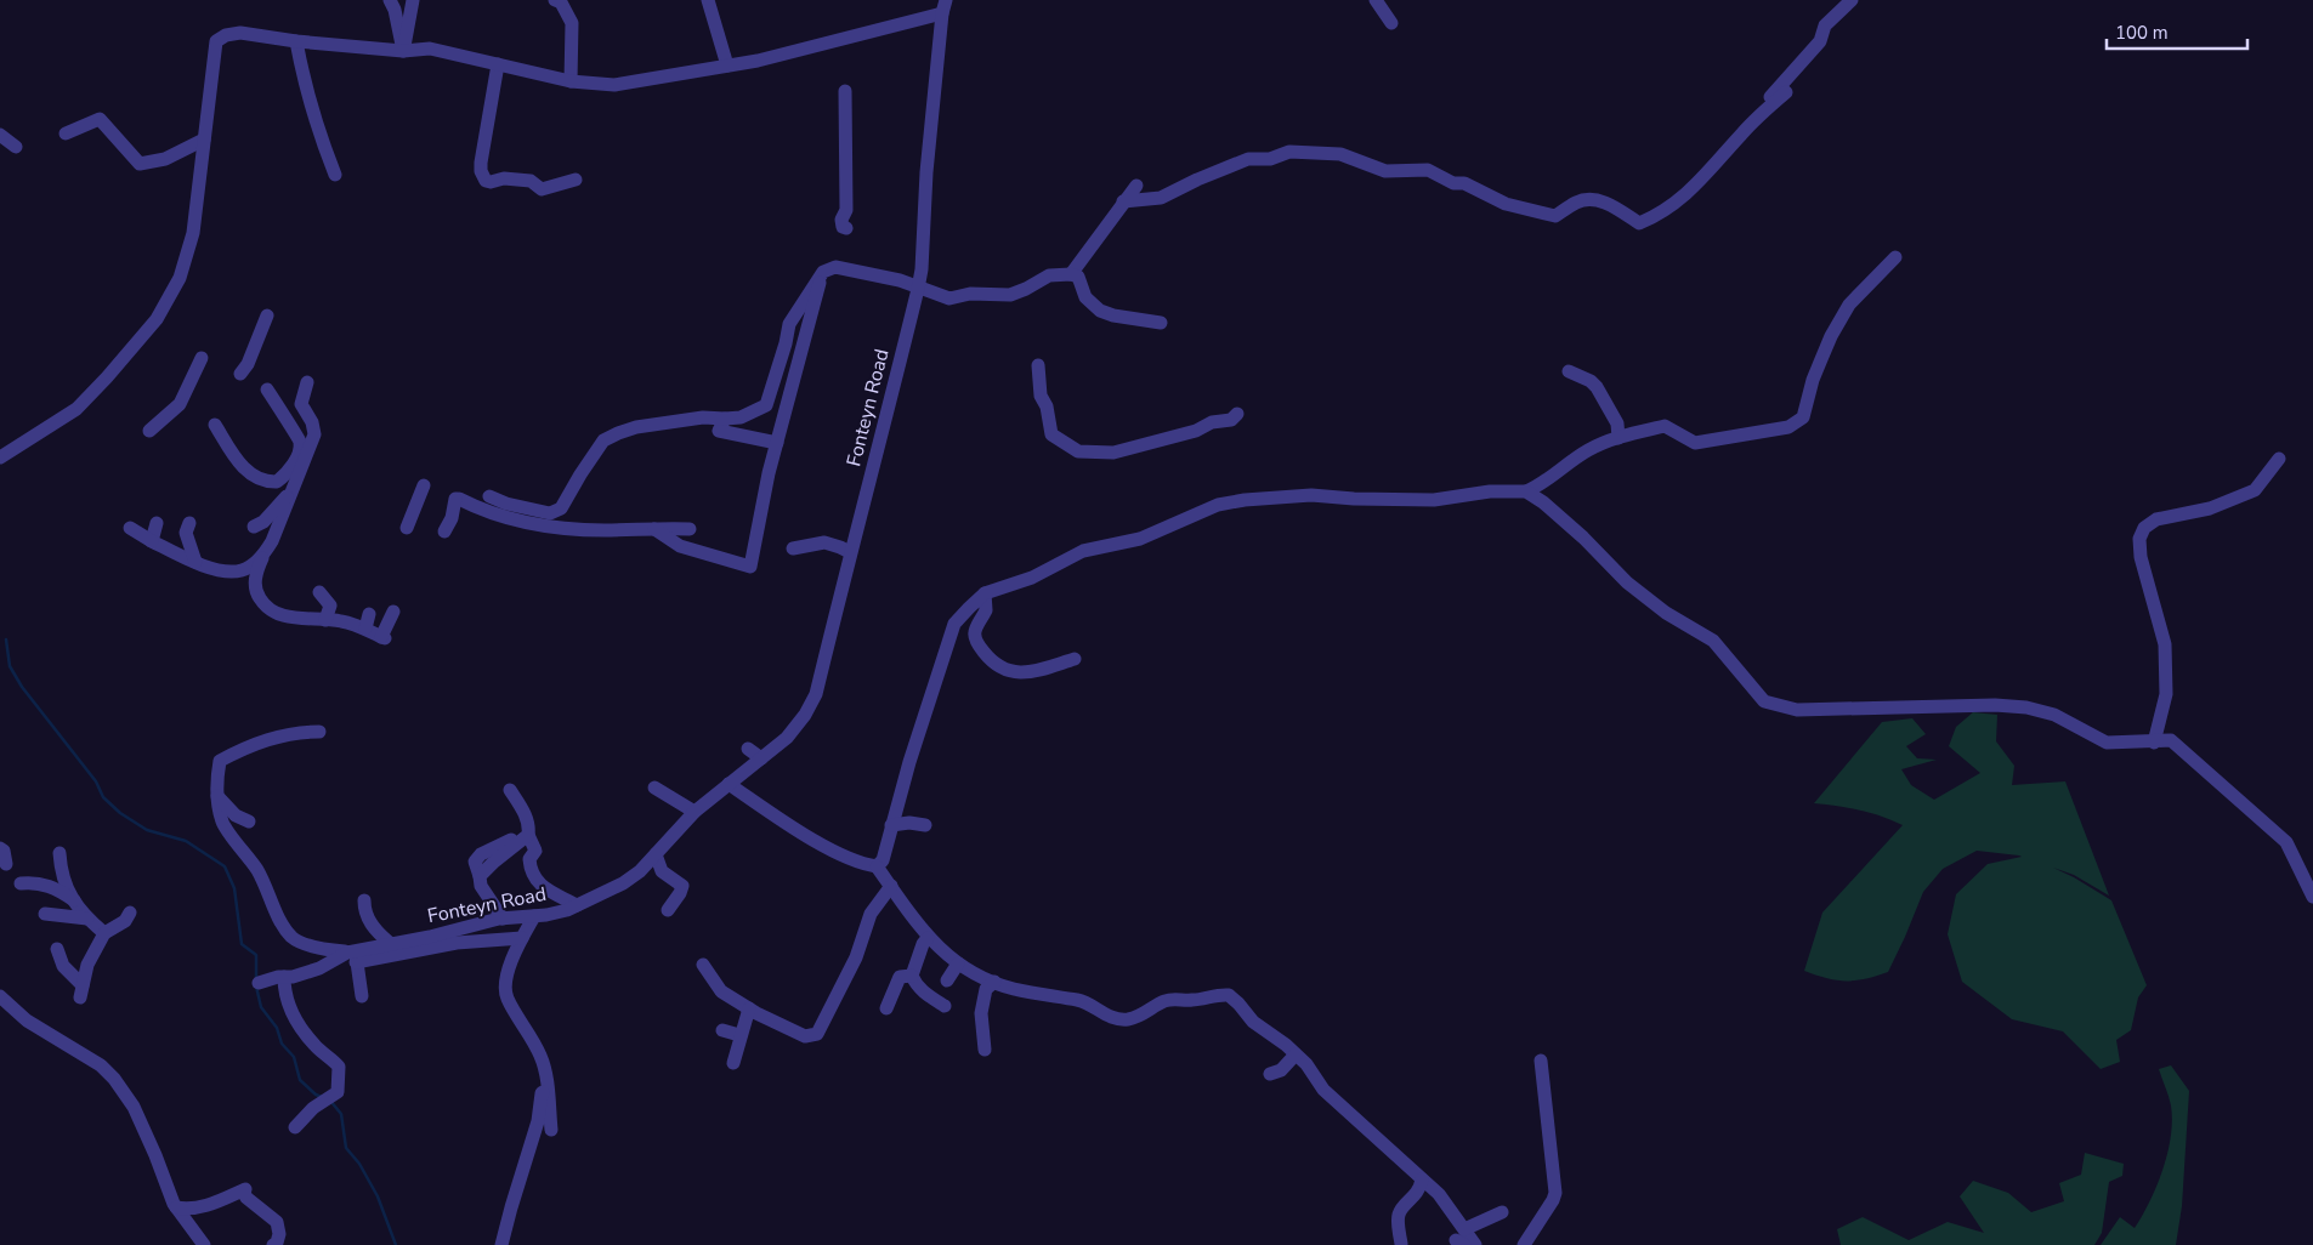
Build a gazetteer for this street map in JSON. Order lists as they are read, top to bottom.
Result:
{
  "streets": {
    "street": ["Fonteyn Road"]
  },
  "scale_bar": "100 m"
}
